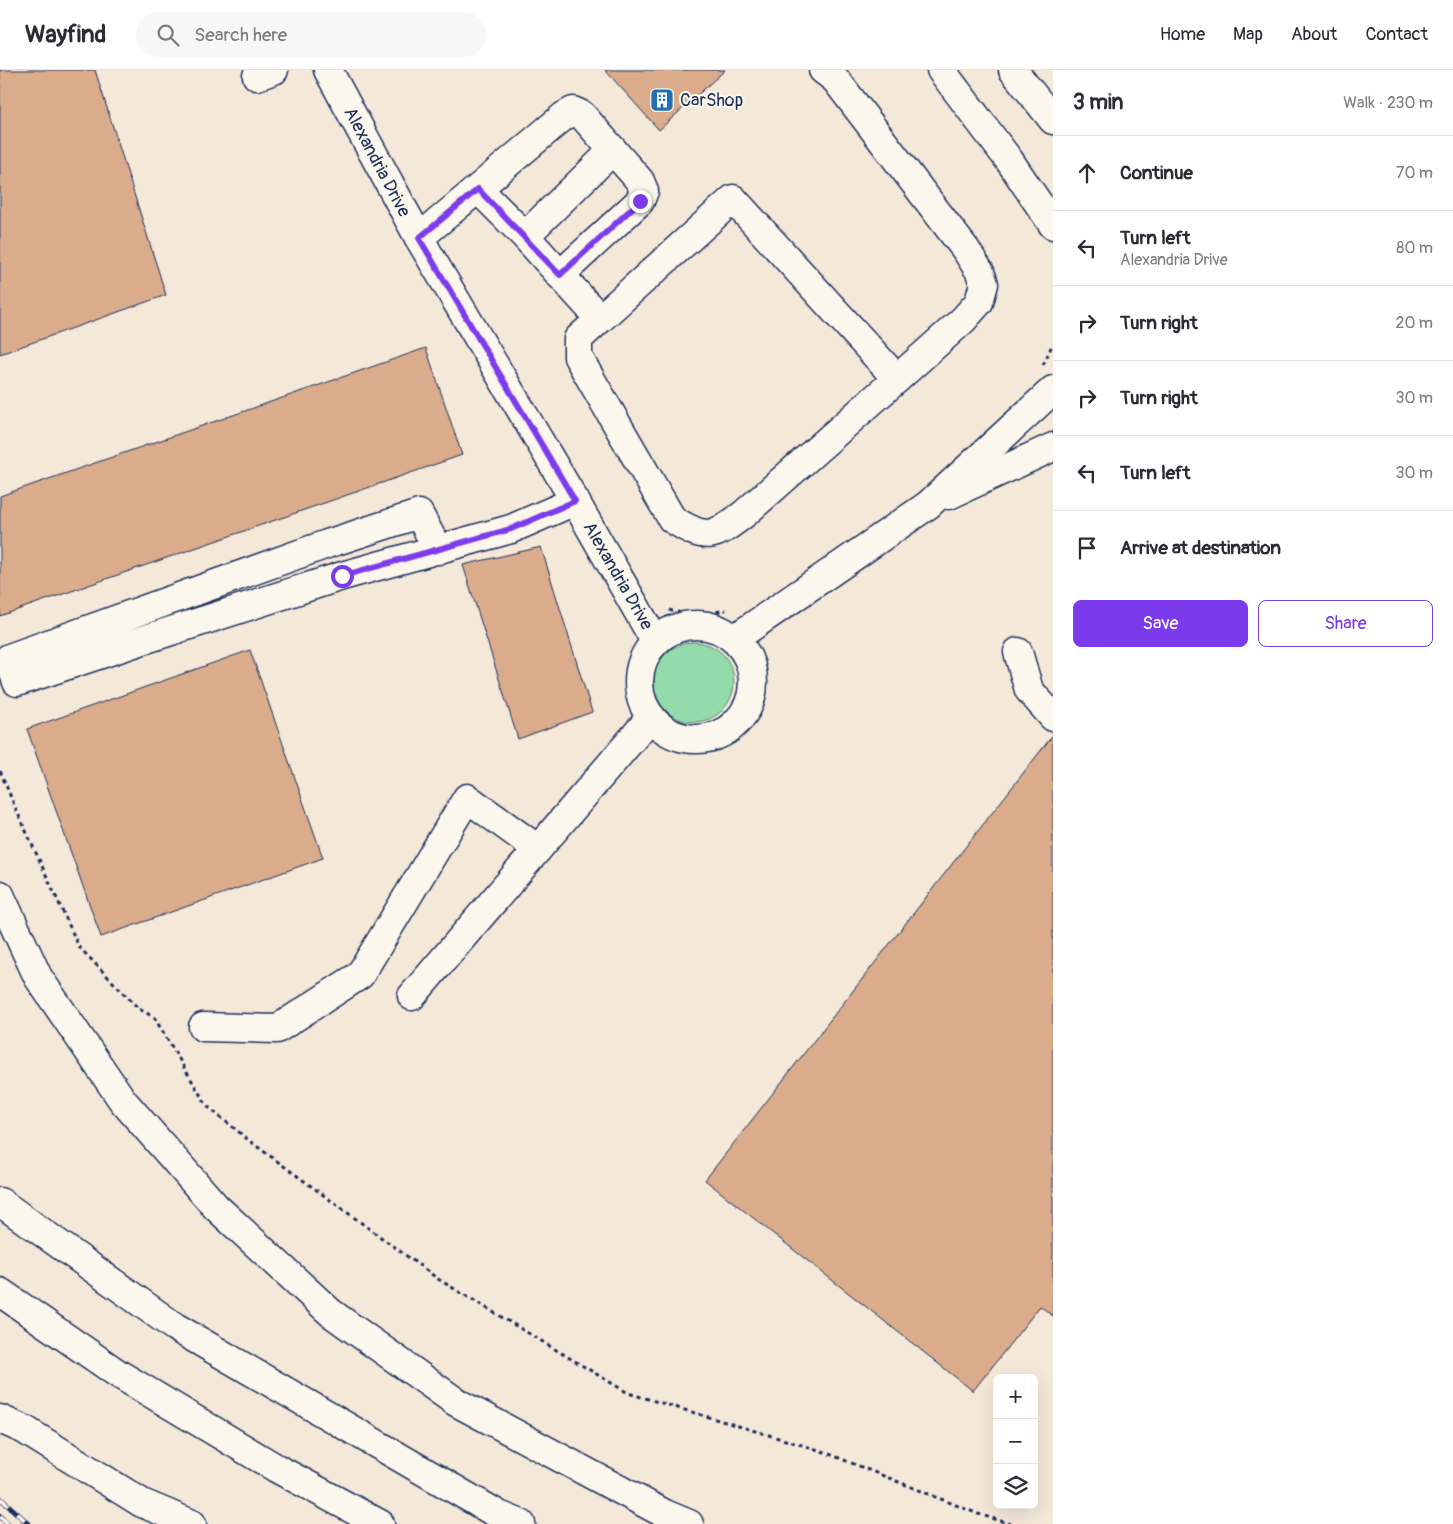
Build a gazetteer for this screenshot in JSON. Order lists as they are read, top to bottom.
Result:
{
  "streets": {
    "main road": ["Alexandria Drive"]
  },
  "places": {
    "building": ["CarShop"]
  },
  "page": {
    "header": "Wayfind",
    "search": "Search here",
    "nav": [
      "Home",
      "Map",
      "About",
      "Contact"
    ],
    "heading": ["3 min", "Walk · 230 m"],
    "list": [
      ["Continue", "70 m"],
      ["Turn left", "Alexandria Drive", "80 m"],
      ["Turn right", "20 m"],
      ["Turn right", "30 m"],
      ["Turn left", "30 m"],
      "Arrive at destination"
    ],
    "buttons": ["Save", "Share"],
    "map_buttons": ["+", "−"]
  }
}
